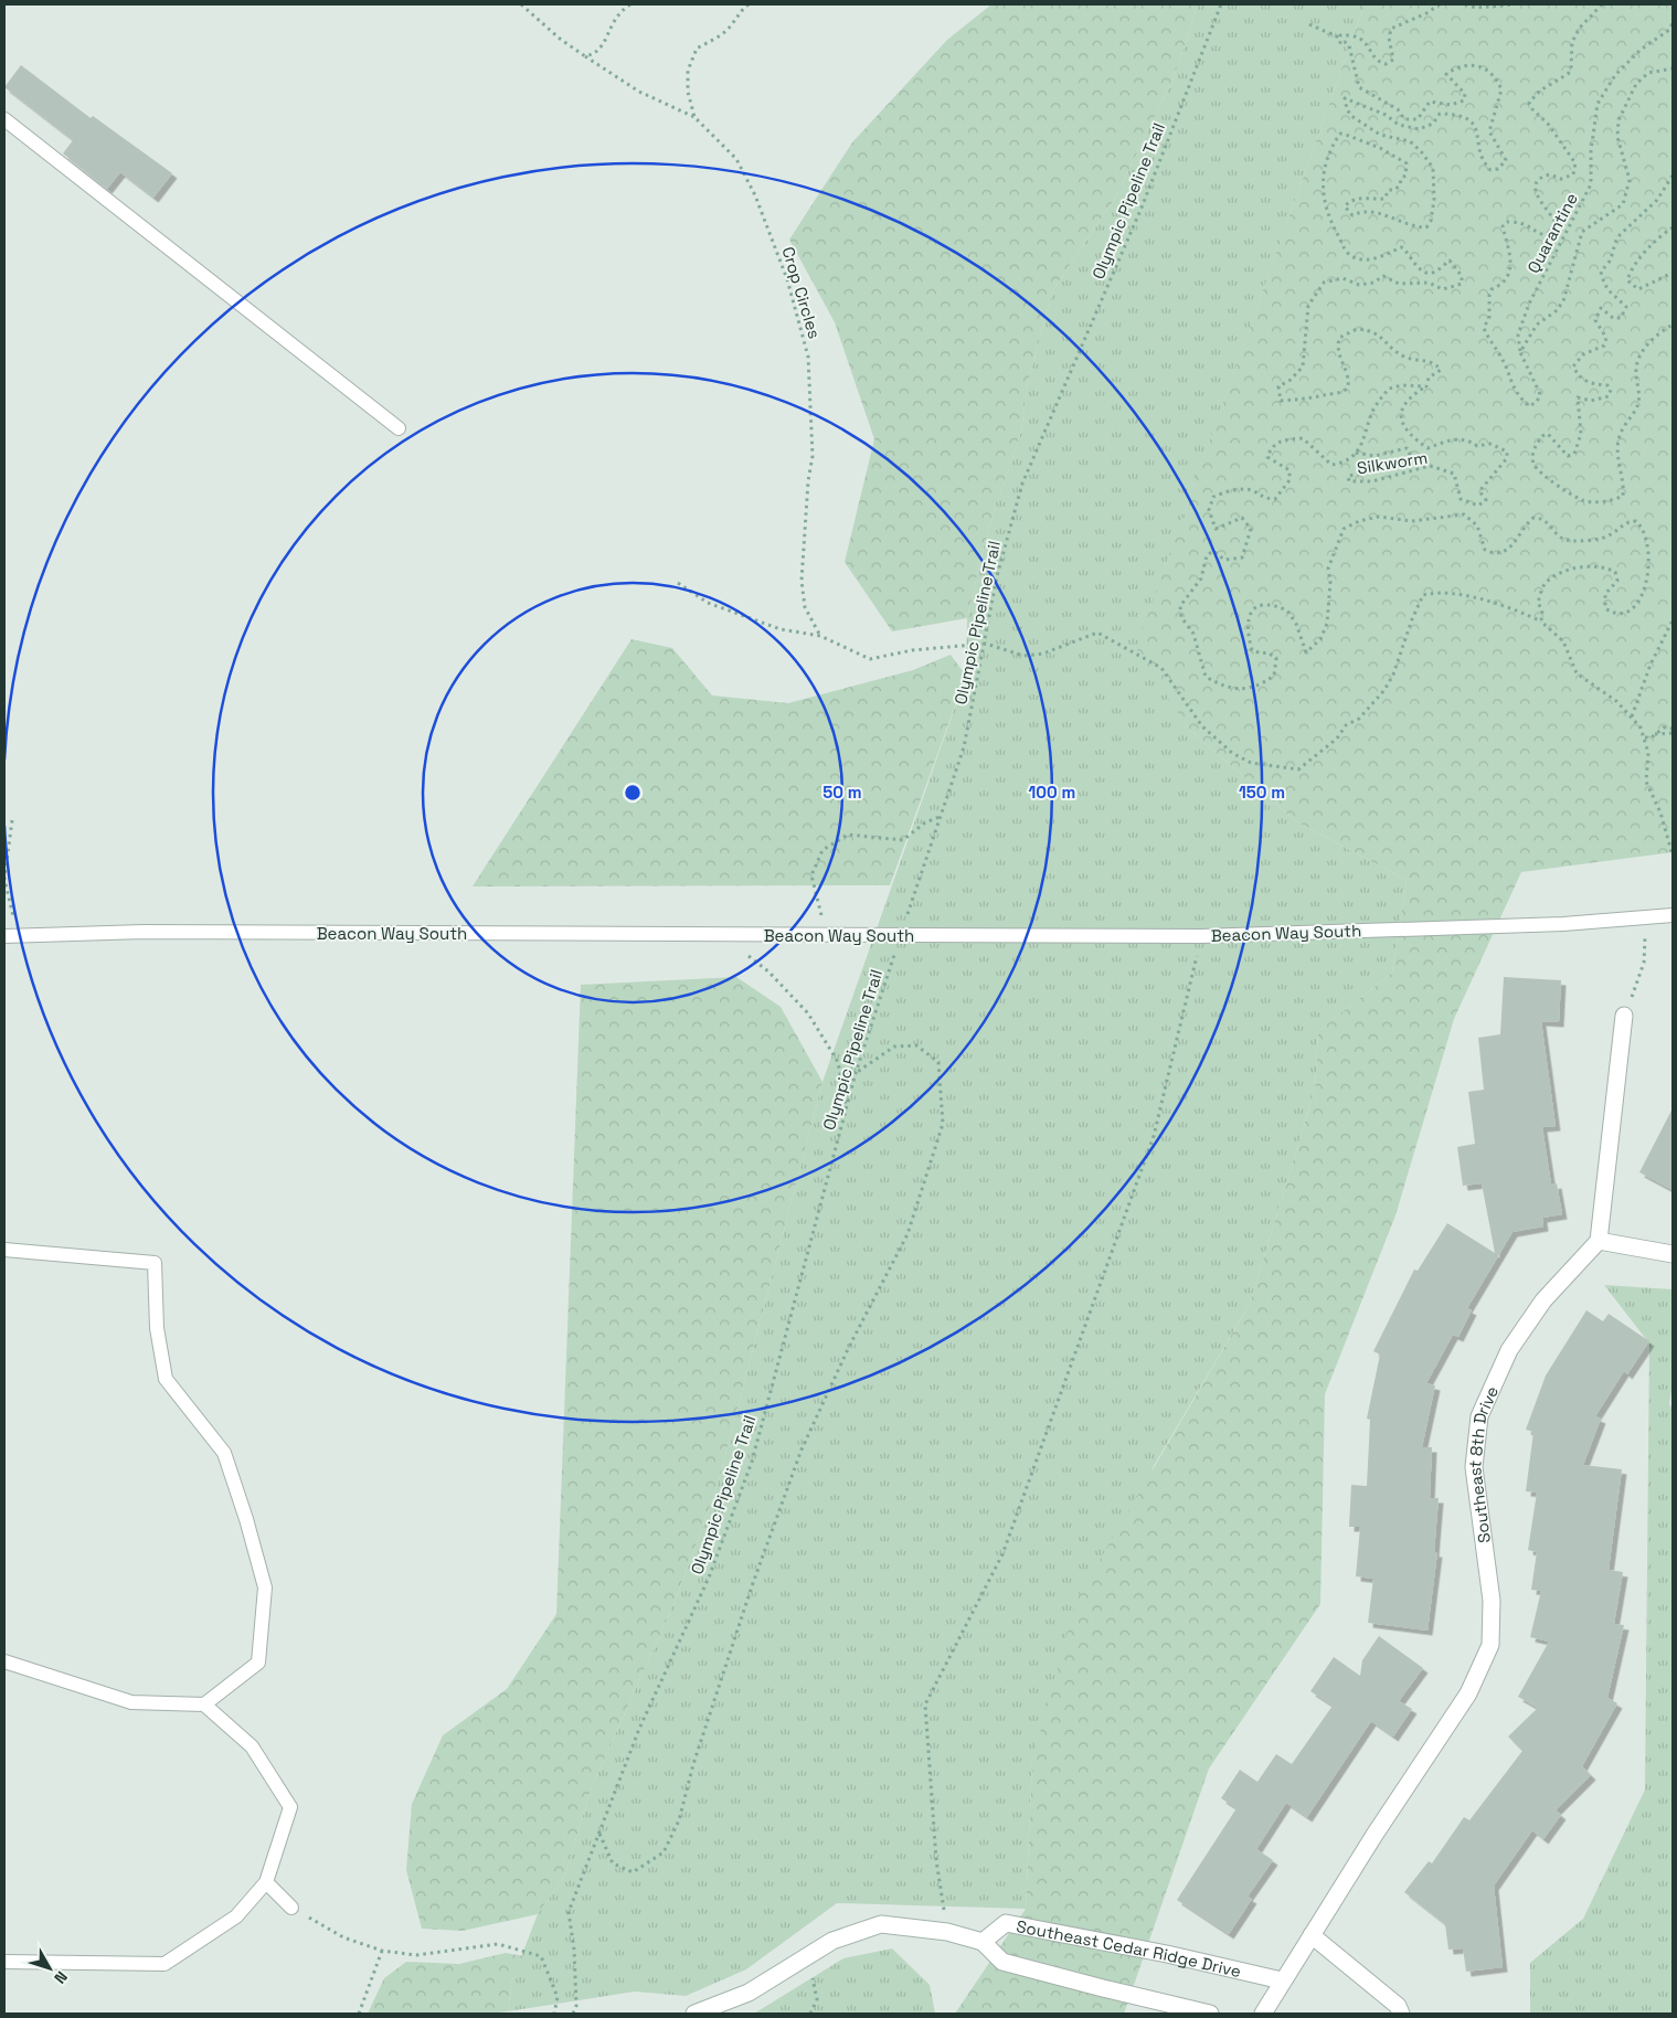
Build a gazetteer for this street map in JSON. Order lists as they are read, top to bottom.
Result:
{
  "streets": {
    "street": ["Southeast 8th Drive", "Southeast Cedar Ridge Drive"],
    "lane": ["Beacon Way South"],
    "path": [
      "Olympic Pipeline Trail",
      "Quarantine",
      "Crop Circles",
      "Silkworm"
    ]
  },
  "crossings": [
    ["Olympic Pipeline Trail", "Beacon Way South"],
    ["Southeast 8th Drive", "Southeast Cedar Ridge Drive"]
  ],
  "north": "bottom right",
  "rings": ["50 m", "100 m", "150 m"]
}
